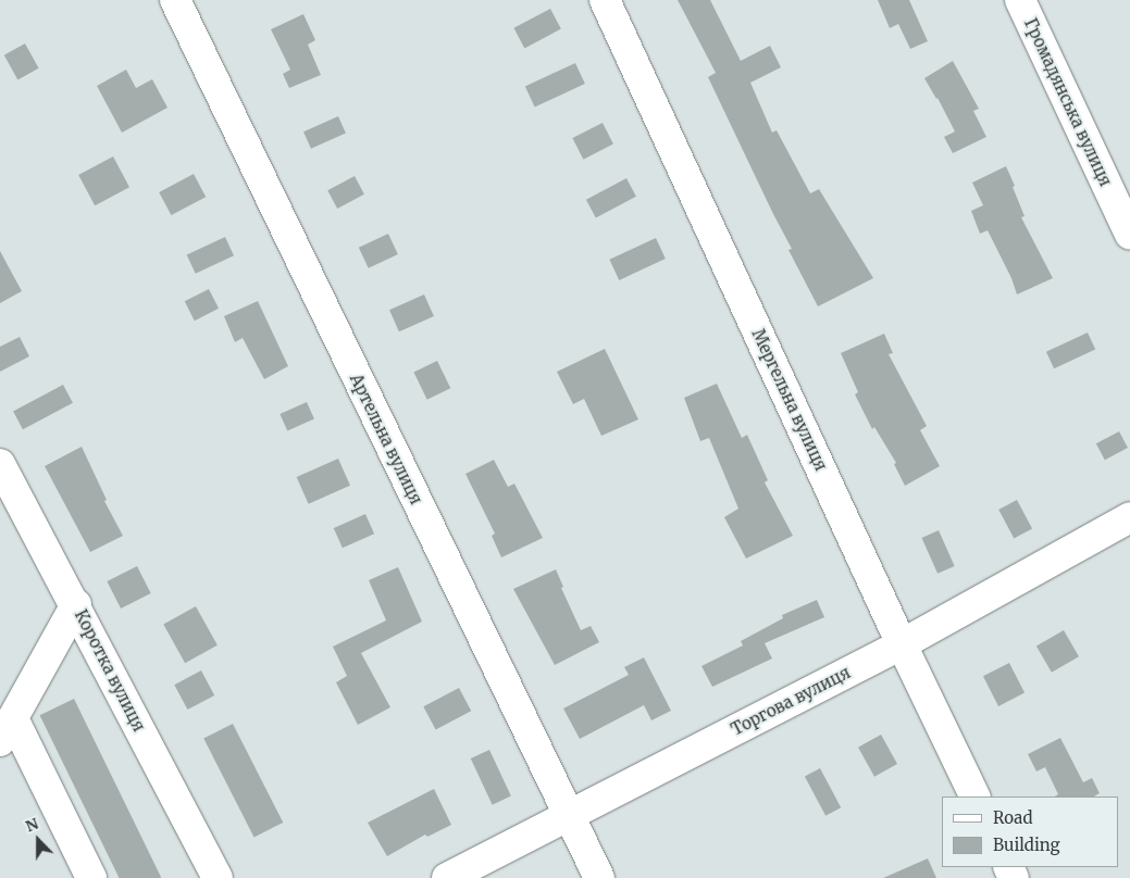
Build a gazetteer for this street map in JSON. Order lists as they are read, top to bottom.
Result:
{
  "streets": {
    "street": [
      "Громадянська вулиця",
      "Мергельна вулиця",
      "Артельна вулиця",
      "Коротка вулиця",
      "Торгова вулиця"
    ]
  },
  "crossings": [
    ["Мергельна вулиця", "Торгова вулиця"],
    ["Артельна вулиця", "Торгова вулиця"]
  ],
  "legend": ["Road", "Building"],
  "north": "top"
}
